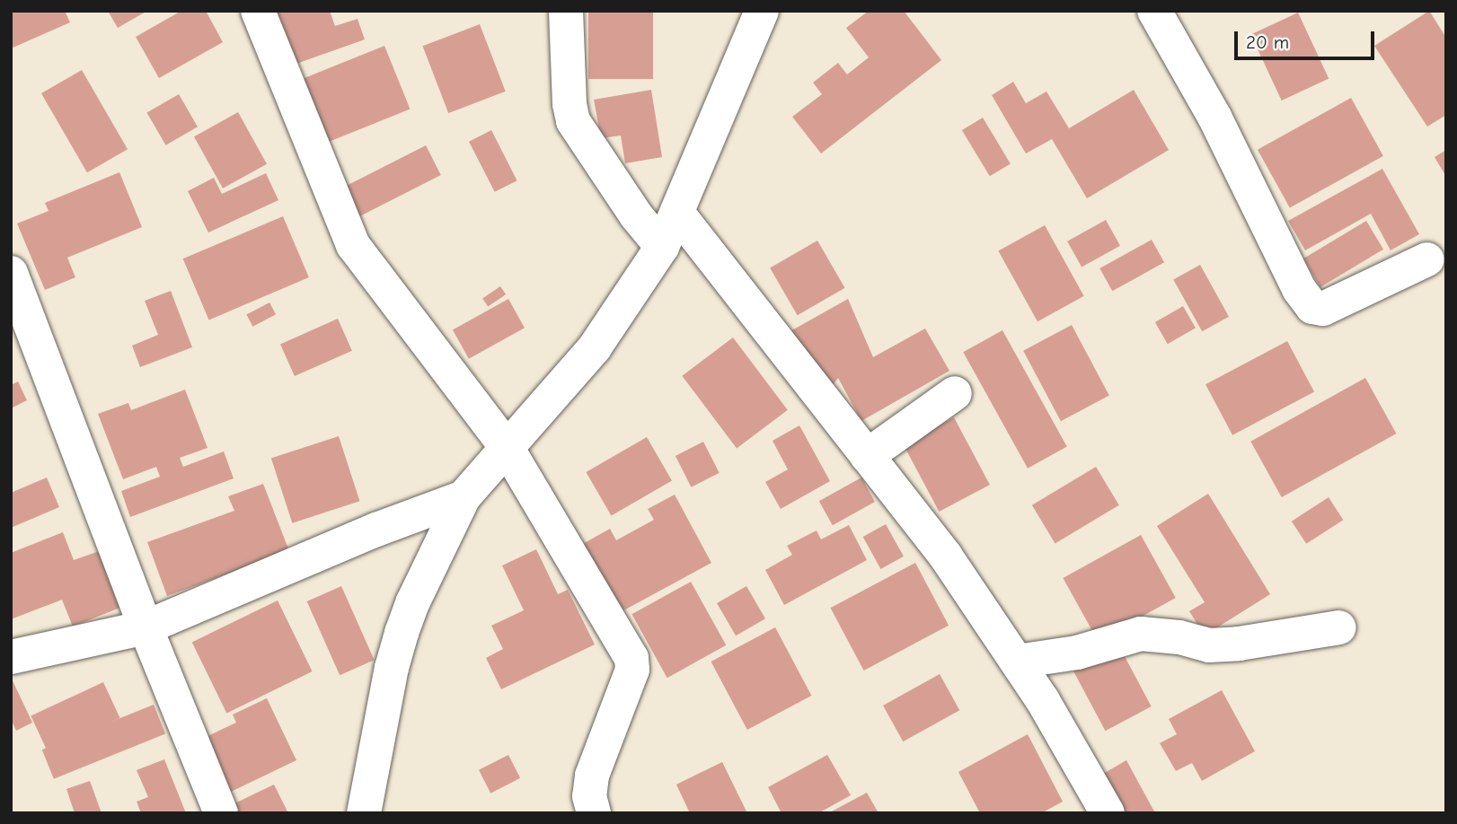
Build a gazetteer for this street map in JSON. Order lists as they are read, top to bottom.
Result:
{
  "scale_bar": "20 m"
}
